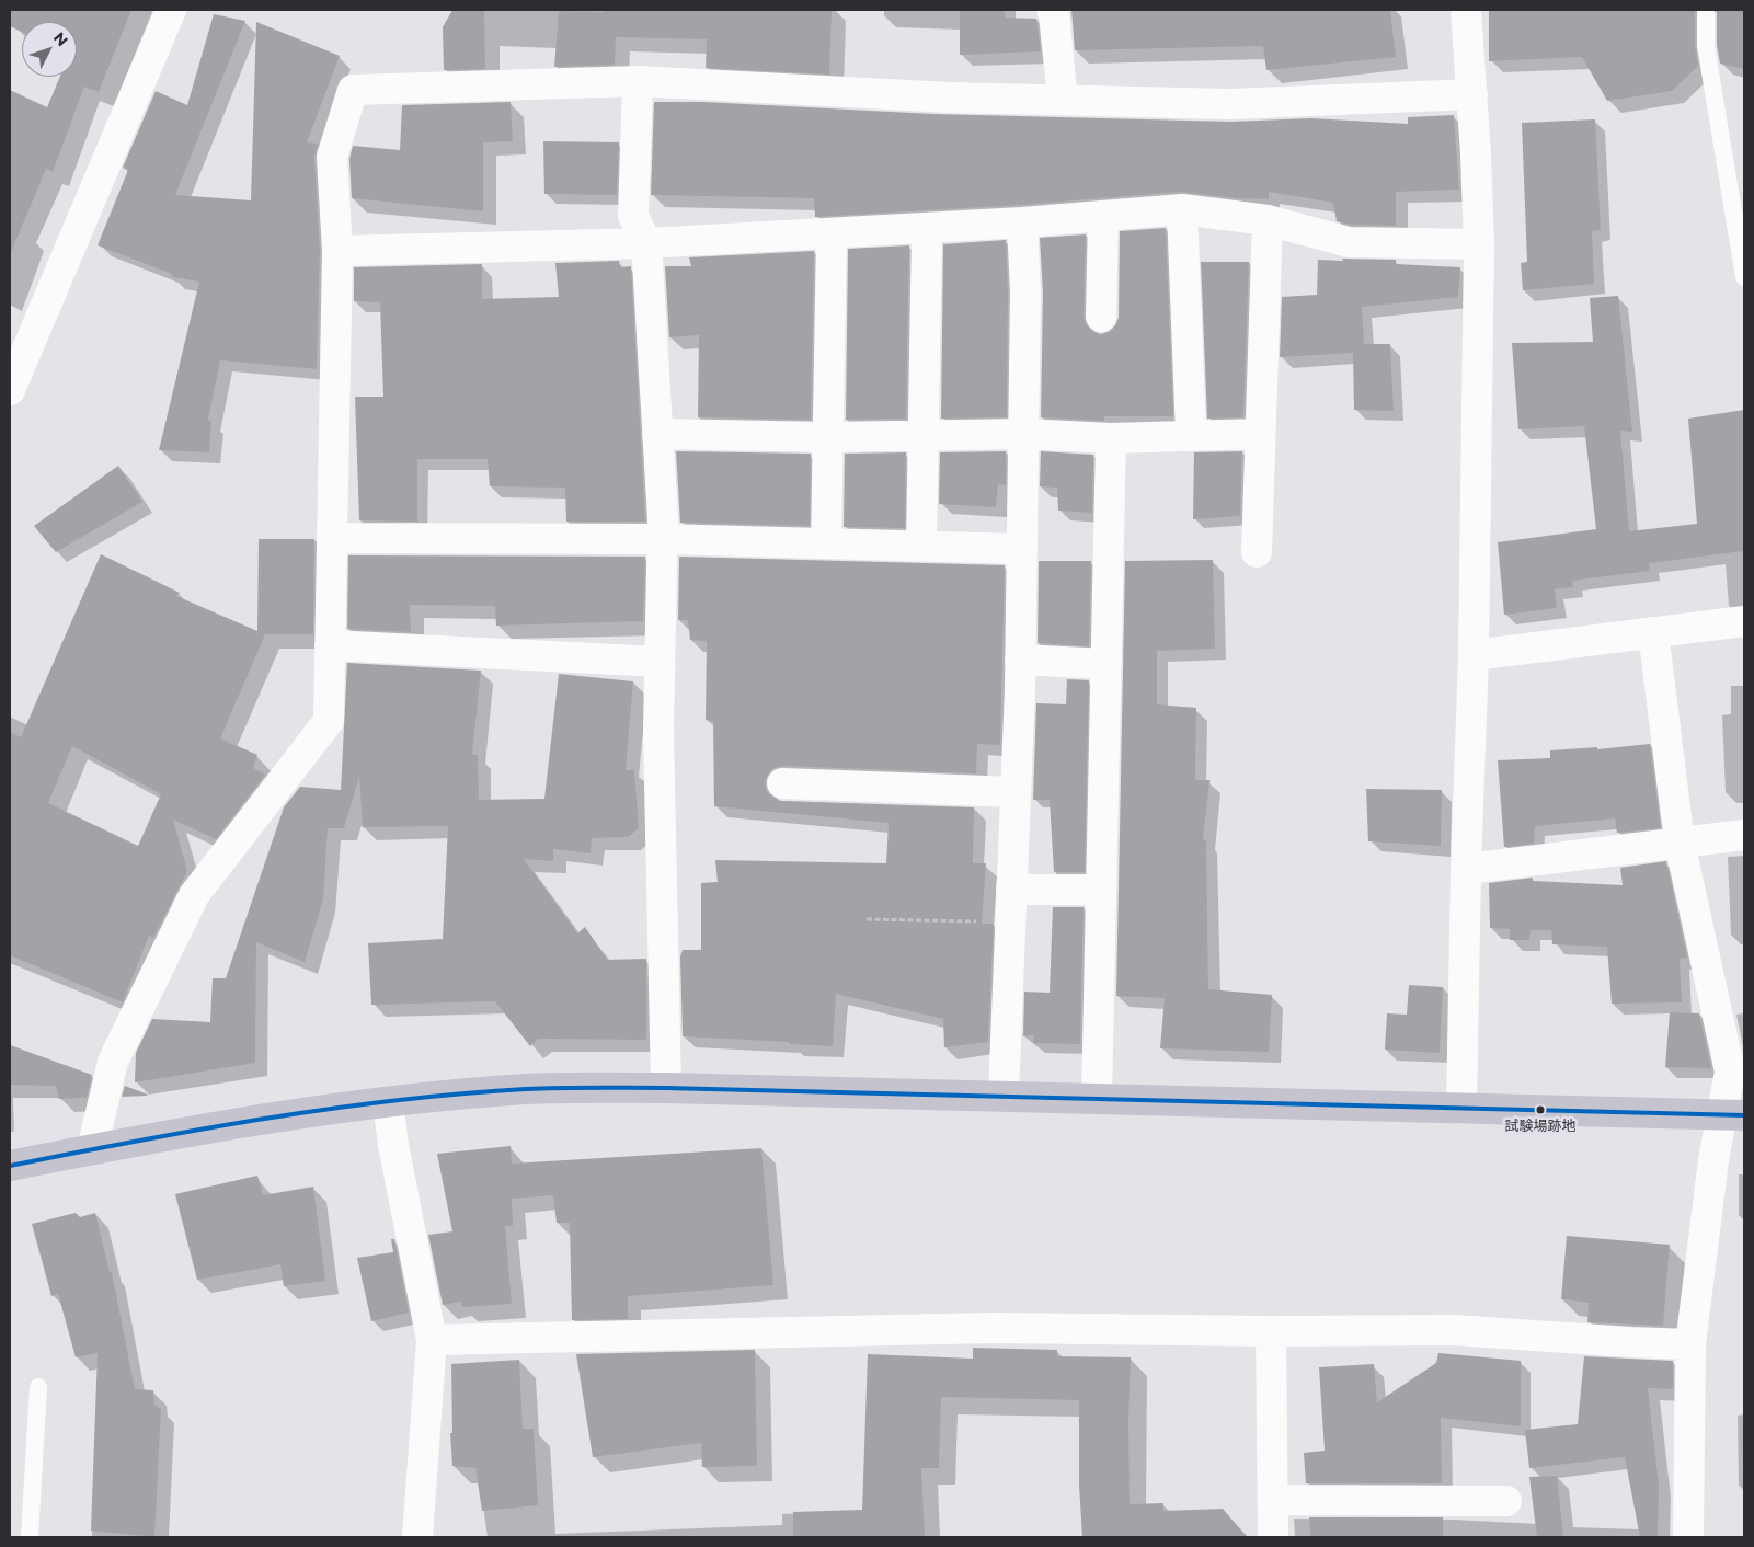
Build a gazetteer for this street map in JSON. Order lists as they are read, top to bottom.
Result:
{
  "places": ["試験場跡地"],
  "north": "top right"
}
